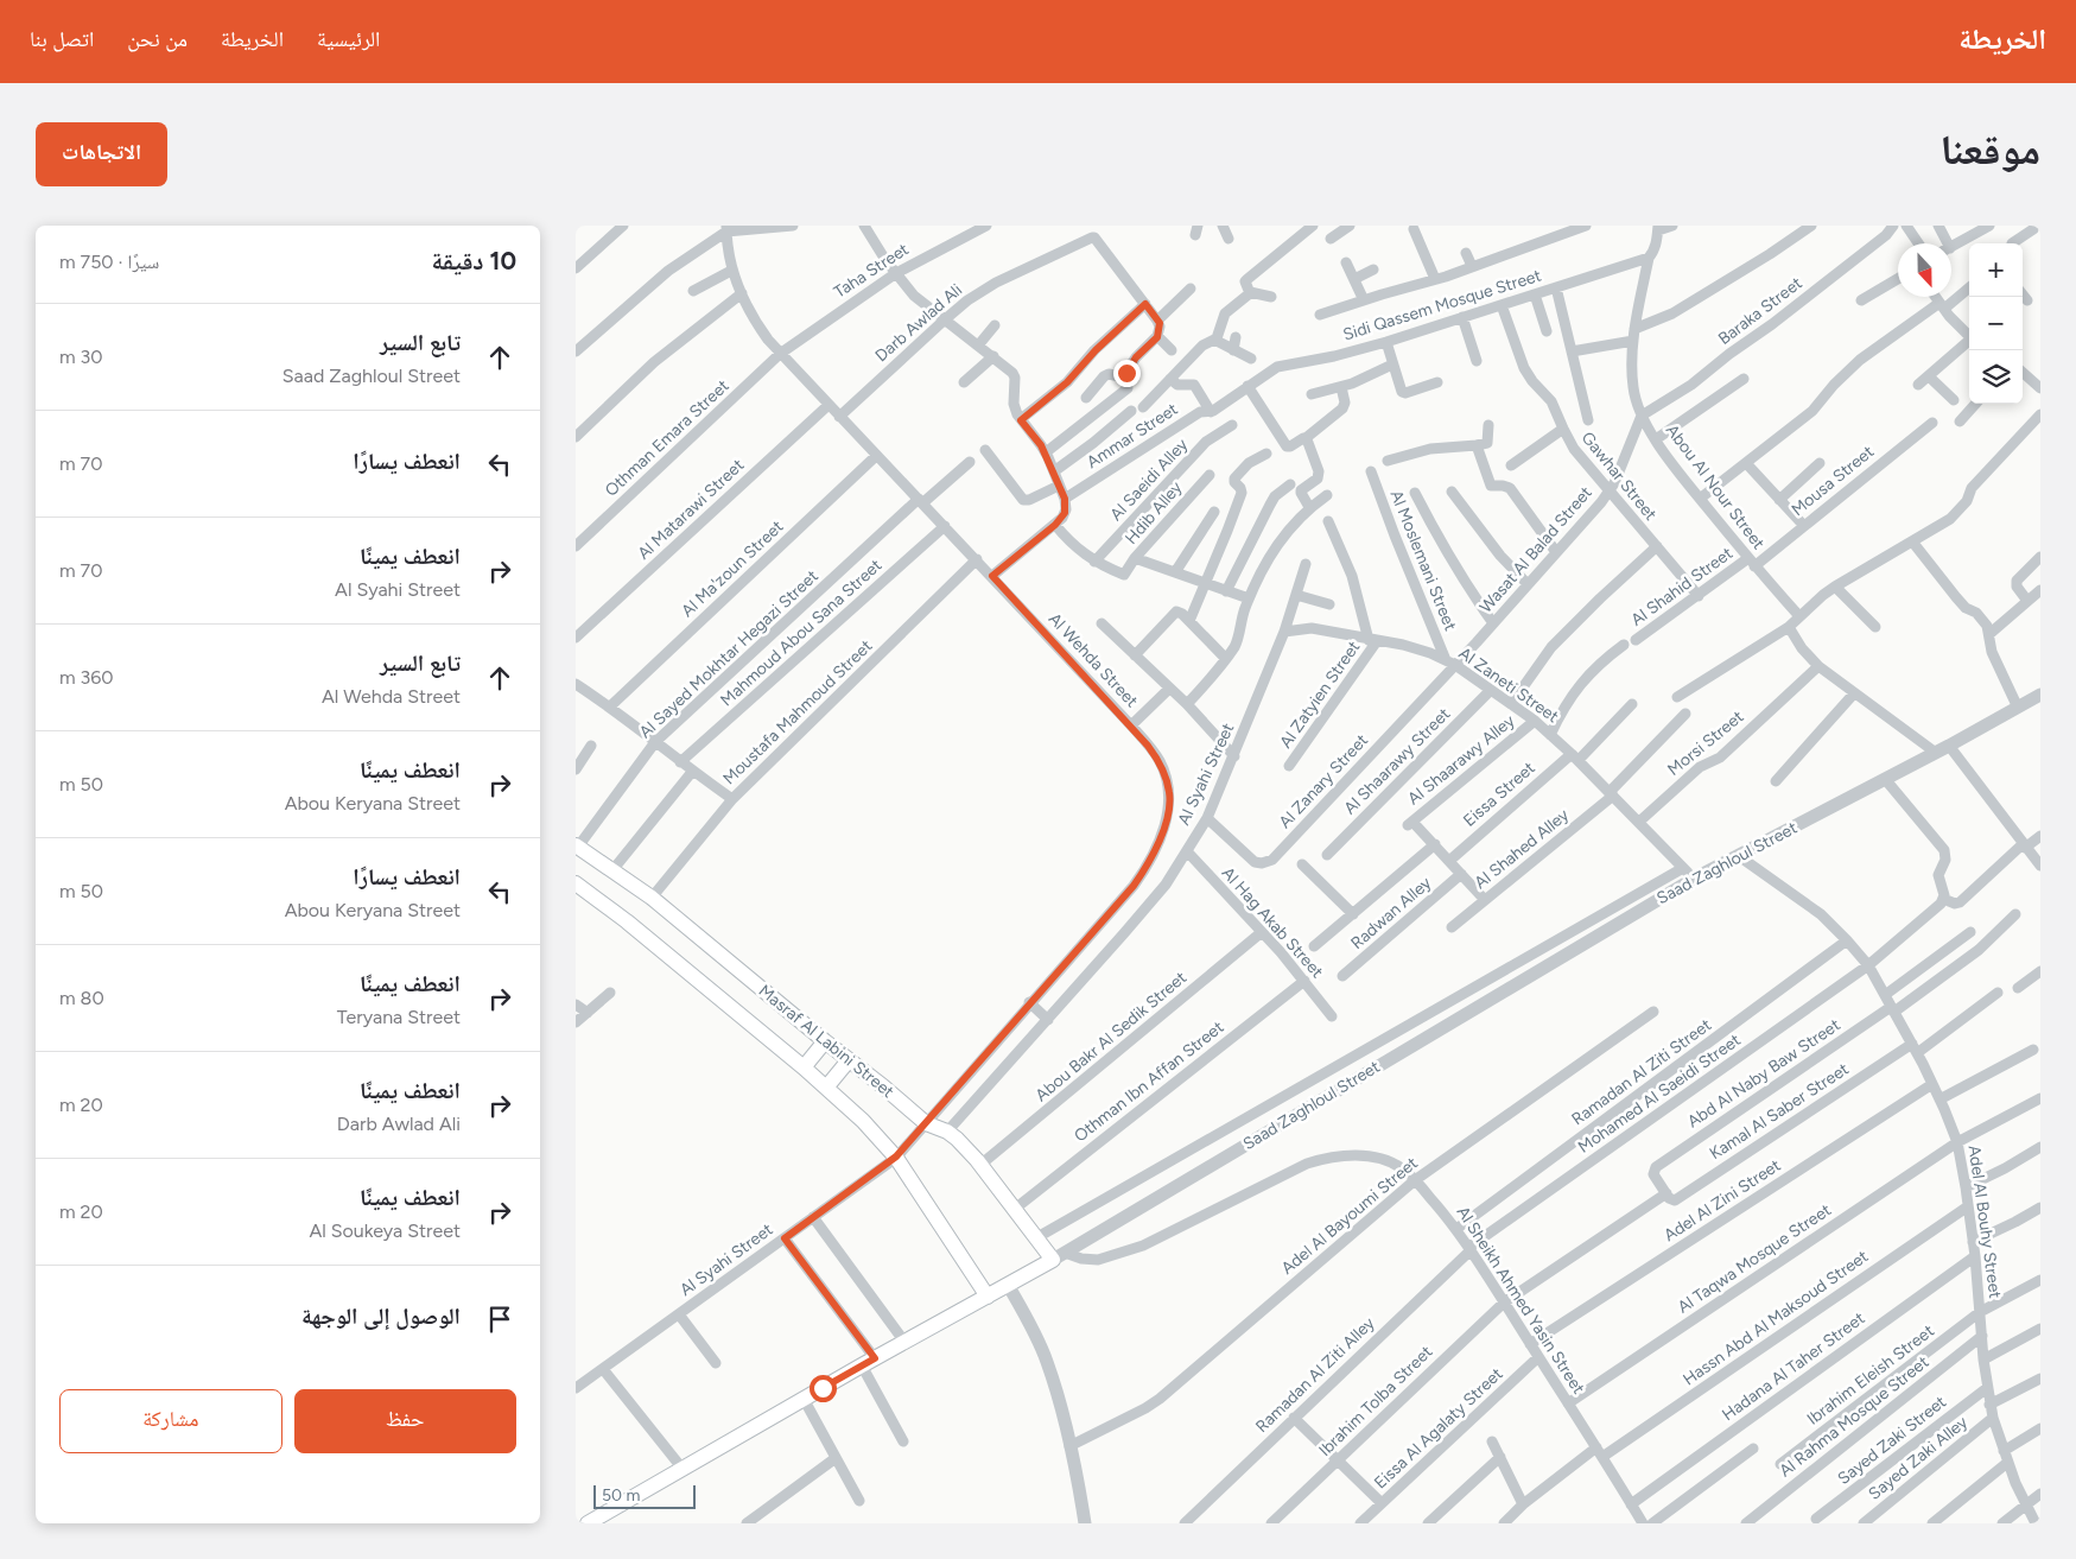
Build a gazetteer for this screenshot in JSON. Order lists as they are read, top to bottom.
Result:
{
  "streets": {
    "main road": ["Saad Zaghloul Street", "Masraf Al Labini Street"],
    "street": [
      "Taha Street",
      "Sidi Qassem Mosque Street",
      "Baraka Street",
      "Darb Awlad Ali",
      "Ammar Street",
      "Othman Emara Street",
      "Gawhar Street",
      "Al Saeidi Alley",
      "Mousa Street",
      "Abou Al Nour Street",
      "Al Matarawi Street",
      "Hdib Alley",
      "Wasat Al Balad Street",
      "Al Moslemani Street",
      "Al Ma'zoun Street",
      "Al Shahid Street",
      "Mahmoud Abou Sana Street",
      "Al Sayed Mokhtar Hegazi Street",
      "Al Wehda Street",
      "Al Zaneti Street",
      "Al Zatyien Street",
      "Moustafa Mahmoud Street",
      "Morsi Street",
      "Al Shaarawy Alley",
      "Al Shaarawy Street",
      "Al Syahi Street",
      "Al Zanary Street",
      "Eissa Street",
      "Al Shahed Alley",
      "Radwan Alley",
      "Al Hag Akab Street",
      "Abou Bakr Al Sedik Street",
      "Ramadan Al Ziti Street",
      "Abd Al Naby Baw Street",
      "Othman Ibn Affan Street",
      "Mohamed Al Saeidi Street",
      "Kamal Al Saber Street",
      "Adel Al Zini Street",
      "Adel Al Bayoumi Street",
      "Adel Al Bouhy Street",
      "Al Taqwa Mosque Street",
      "Al Sheikh Ahmed Yasin Street",
      "Hassn Abd Al Maksoud Street",
      "Hadana Al Taher Street",
      "Ramadan Al Ziti Alley",
      "Ibrahim Eleish Street",
      "Ibrahim Tolba Street",
      "Al Rahma Mosque Street",
      "Eissa Al Agalaty Street",
      "Sayed Zaki Street",
      "Sayed Zaki Alley"
    ]
  },
  "crossings": [
    ["Taha Street", "Othman Emara Street"],
    ["Taha Street", "Al Wehda Street"],
    ["Sidi Qassem Mosque Street", "Ammar Street"],
    ["Sidi Qassem Mosque Street", "Gawhar Street"],
    ["Sidi Qassem Mosque Street", "Abou Al Nour Street"],
    ["Baraka Street", "Abou Al Nour Street"],
    ["Baraka Street", "Wasat Al Balad Street"],
    ["Darb Awlad Ali", "Al Wehda Street"],
    ["Othman Emara Street", "Al Wehda Street"],
    ["Gawhar Street", "Wasat Al Balad Street"],
    ["Gawhar Street", "Al Shahid Street"],
    ["Al Saeidi Alley", "Hdib Alley"],
    ["Mousa Street", "Abou Al Nour Street"],
    ["Mousa Street", "Al Shahid Street"],
    ["Abou Al Nour Street", "Wasat Al Balad Street"],
    ["Abou Al Nour Street", "Al Shahid Street"],
    ["Al Matarawi Street", "Al Wehda Street"],
    ["Wasat Al Balad Street", "Al Moslemani Street"],
    ["Wasat Al Balad Street", "Al Zaneti Street"],
    ["Wasat Al Balad Street", "Al Zanary Street"],
    ["Al Moslemani Street", "Al Zaneti Street"],
    ["Al Moslemani Street", "Al Zanary Street"],
    ["Al Ma'zoun Street", "Al Wehda Street"],
    ["Mahmoud Abou Sana Street", "Al Wehda Street"],
    ["Al Sayed Mokhtar Hegazi Street", "Al Wehda Street"],
    ["Al Sayed Mokhtar Hegazi Street", "Masraf Al Labini Street"],
    ["Al Wehda Street", "Moustafa Mahmoud Street"],
    ["Al Wehda Street", "Al Syahi Street"],
    ["Al Wehda Street", "Masraf Al Labini Street"],
    ["Al Zaneti Street", "Al Zatyien Street"],
    ["Al Zaneti Street", "Morsi Street"],
    ["Al Zaneti Street", "Al Shaarawy Alley"],
    ["Al Zaneti Street", "Al Shaarawy Street"],
    ["Al Zaneti Street", "Al Syahi Street"],
    ["Al Zaneti Street", "Al Zanary Street"],
    ["Al Zaneti Street", "Eissa Street"],
    ["Al Zaneti Street", "Al Shahed Alley"],
    ["Al Zaneti Street", "Saad Zaghloul Street"],
    ["Moustafa Mahmoud Street", "Masraf Al Labini Street"],
    ["Al Syahi Street", "Al Zanary Street"],
    ["Al Syahi Street", "Al Hag Akab Street"],
    ["Al Syahi Street", "Masraf Al Labini Street"],
    ["Saad Zaghloul Street", "Masraf Al Labini Street"],
    ["Saad Zaghloul Street", "Adel Al Bouhy Street"],
    ["Saad Zaghloul Street", "Al Sheikh Ahmed Yasin Street"],
    ["Al Hag Akab Street", "Abou Bakr Al Sedik Street"],
    ["Al Hag Akab Street", "Othman Ibn Affan Street"],
    ["Abou Bakr Al Sedik Street", "Masraf Al Labini Street"],
    ["Masraf Al Labini Street", "Othman Ibn Affan Street"],
    ["Masraf Al Labini Street", "Al Sheikh Ahmed Yasin Street"],
    ["Ramadan Al Ziti Street", "Adel Al Bouhy Street"],
    ["Ramadan Al Ziti Street", "Al Sheikh Ahmed Yasin Street"],
    ["Abd Al Naby Baw Street", "Kamal Al Saber Street"],
    ["Abd Al Naby Baw Street", "Adel Al Bouhy Street"],
    ["Mohamed Al Saeidi Street", "Adel Al Bouhy Street"],
    ["Mohamed Al Saeidi Street", "Al Sheikh Ahmed Yasin Street"],
    ["Mohamed Al Saeidi Street", "Ramadan Al Ziti Alley"],
    ["Kamal Al Saber Street", "Adel Al Bouhy Street"],
    ["Kamal Al Saber Street", "Al Sheikh Ahmed Yasin Street"],
    ["Kamal Al Saber Street", "Ibrahim Tolba Street"],
    ["Adel Al Zini Street", "Adel Al Bouhy Street"],
    ["Adel Al Zini Street", "Al Sheikh Ahmed Yasin Street"],
    ["Adel Al Bayoumi Street", "Al Sheikh Ahmed Yasin Street"],
    ["Adel Al Bouhy Street", "Al Taqwa Mosque Street"],
    ["Adel Al Bouhy Street", "Hassn Abd Al Maksoud Street"],
    ["Adel Al Bouhy Street", "Hadana Al Taher Street"],
    ["Adel Al Bouhy Street", "Ibrahim Eleish Street"],
    ["Adel Al Bouhy Street", "Al Rahma Mosque Street"],
    ["Adel Al Bouhy Street", "Sayed Zaki Street"],
    ["Adel Al Bouhy Street", "Sayed Zaki Alley"],
    ["Al Taqwa Mosque Street", "Al Sheikh Ahmed Yasin Street"],
    ["Al Sheikh Ahmed Yasin Street", "Hassn Abd Al Maksoud Street"],
    ["Al Sheikh Ahmed Yasin Street", "Hadana Al Taher Street"],
    ["Al Sheikh Ahmed Yasin Street", "Ramadan Al Ziti Alley"],
    ["Al Sheikh Ahmed Yasin Street", "Ibrahim Tolba Street"],
    ["Al Sheikh Ahmed Yasin Street", "Eissa Al Agalaty Street"]
  ],
  "scale_bar": "50 m",
  "north": "bottom",
  "page": {
    "header": "الخريطة",
    "nav": [
      "الرئيسية",
      "الخريطة",
      "من نحن",
      "اتصل بنا"
    ],
    "title": "موقعنا",
    "buttons": [
      "الاتجاهات",
      ["حفظ", "مشاركة"]
    ],
    "heading": ["10 دقيقة", "سيرًا · 750 m"],
    "map_buttons": ["+", "−"],
    "list": [
      ["تابع السير", "Saad Zaghloul Street", "30 m"],
      ["انعطف يسارًا", "70 m"],
      ["انعطف يمينًا", "Al Syahi Street", "70 m"],
      ["تابع السير", "Al Wehda Street", "360 m"],
      ["انعطف يمينًا", "Abou Keryana Street", "50 m"],
      ["انعطف يسارًا", "Abou Keryana Street", "50 m"],
      ["انعطف يمينًا", "Teryana Street", "80 m"],
      ["انعطف يمينًا", "Darb Awlad Ali", "20 m"],
      ["انعطف يمينًا", "Al Soukeya Street", "20 m"],
      "الوصول إلى الوجهة"
    ],
    "scale": "50 m"
  }
}
